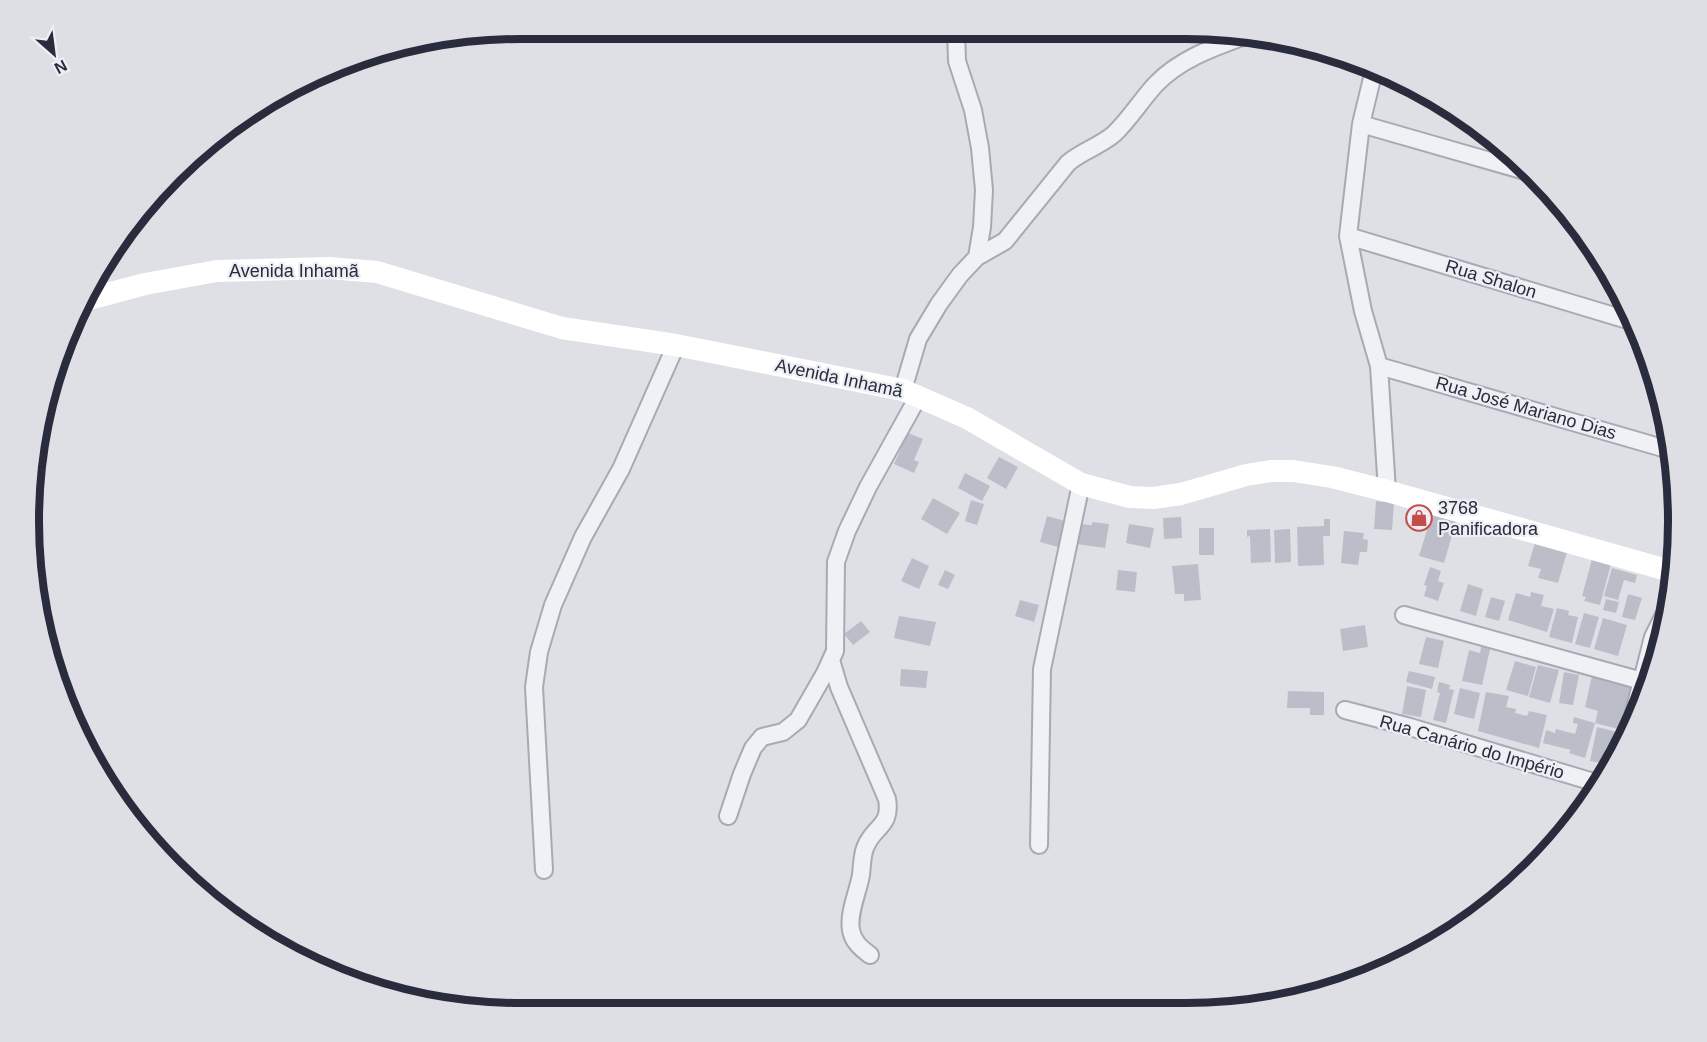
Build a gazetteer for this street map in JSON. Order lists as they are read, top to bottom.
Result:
{
  "streets": {
    "street": [
      "Avenida Inhamã",
      "Rua Shalon",
      "Rua José Mariano Dias",
      "Rua Canário do Império"
    ]
  },
  "places": {
    "shop": ["3768 Panificadora"]
  },
  "north": "bottom right"
}
